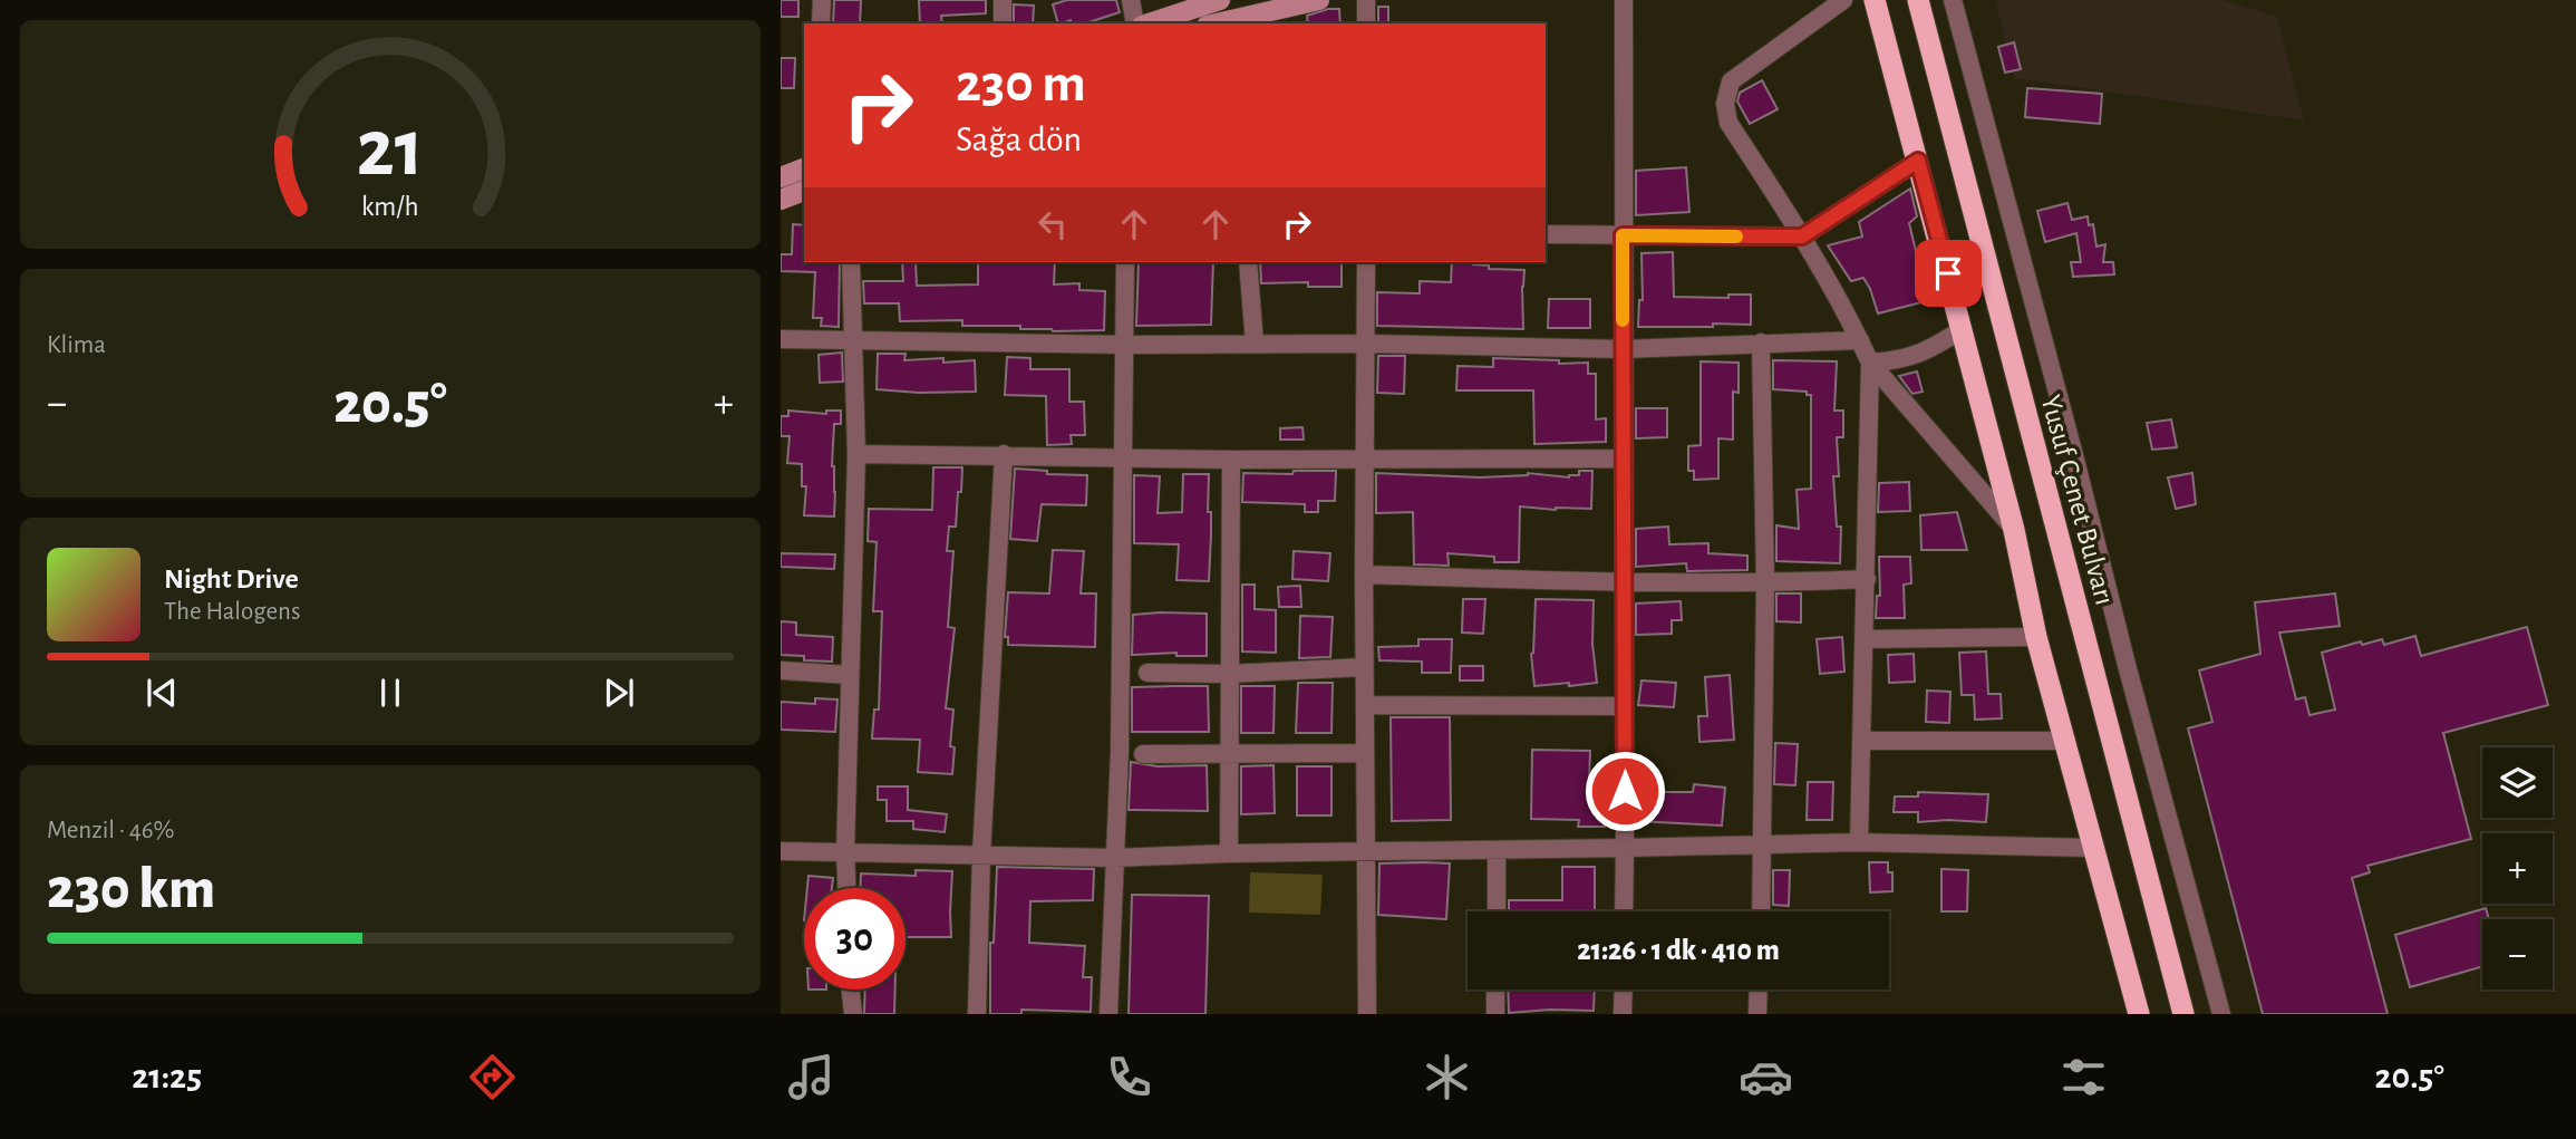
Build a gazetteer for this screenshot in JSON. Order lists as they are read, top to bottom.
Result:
{
  "streets": {
    "highway": ["Yusuf Çenet Bulvarı"]
  },
  "page": {
    "turn": ["230 m", "Sağa dön"],
    "tile": [
      "Klima",
      ["Menzil · 46%", "230 km"]
    ],
    "heat": ["−", "20.5°", "+"],
    "song": ["Night Drive", "The Halogens"],
    "map_buttons": ["+", "−"],
    "limit": "30",
    "trip": "21:26 · 1 dk · 410 m",
    "tabs": ["21:25", "20.5°"],
    "gauge": ["21", "km/h"]
  }
}
